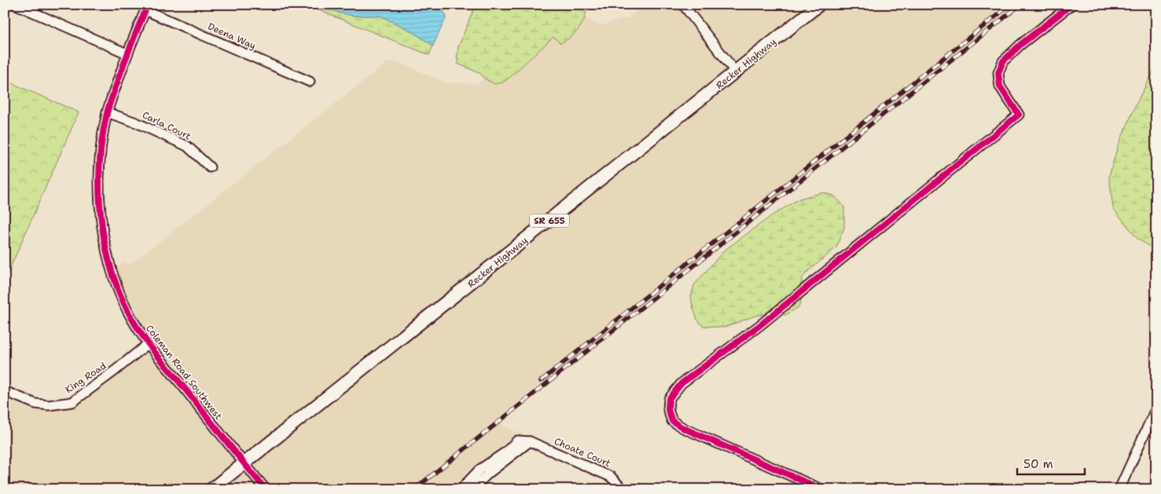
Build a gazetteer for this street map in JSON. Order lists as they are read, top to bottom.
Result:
{
  "streets": {
    "main road": ["Recker Highway", "SR 655"],
    "street": [
      "Deena Way",
      "Carla Court",
      "Coleman Road Southwest",
      "King Road",
      "Choate Court"
    ]
  },
  "crossings": [
    ["Deena Way", "Coleman Road Southwest"],
    ["Recker Highway", "Coleman Road Southwest"],
    ["Carla Court", "Coleman Road Southwest"],
    ["Coleman Road Southwest", "King Road"]
  ],
  "scale_bar": "50 m"
}
